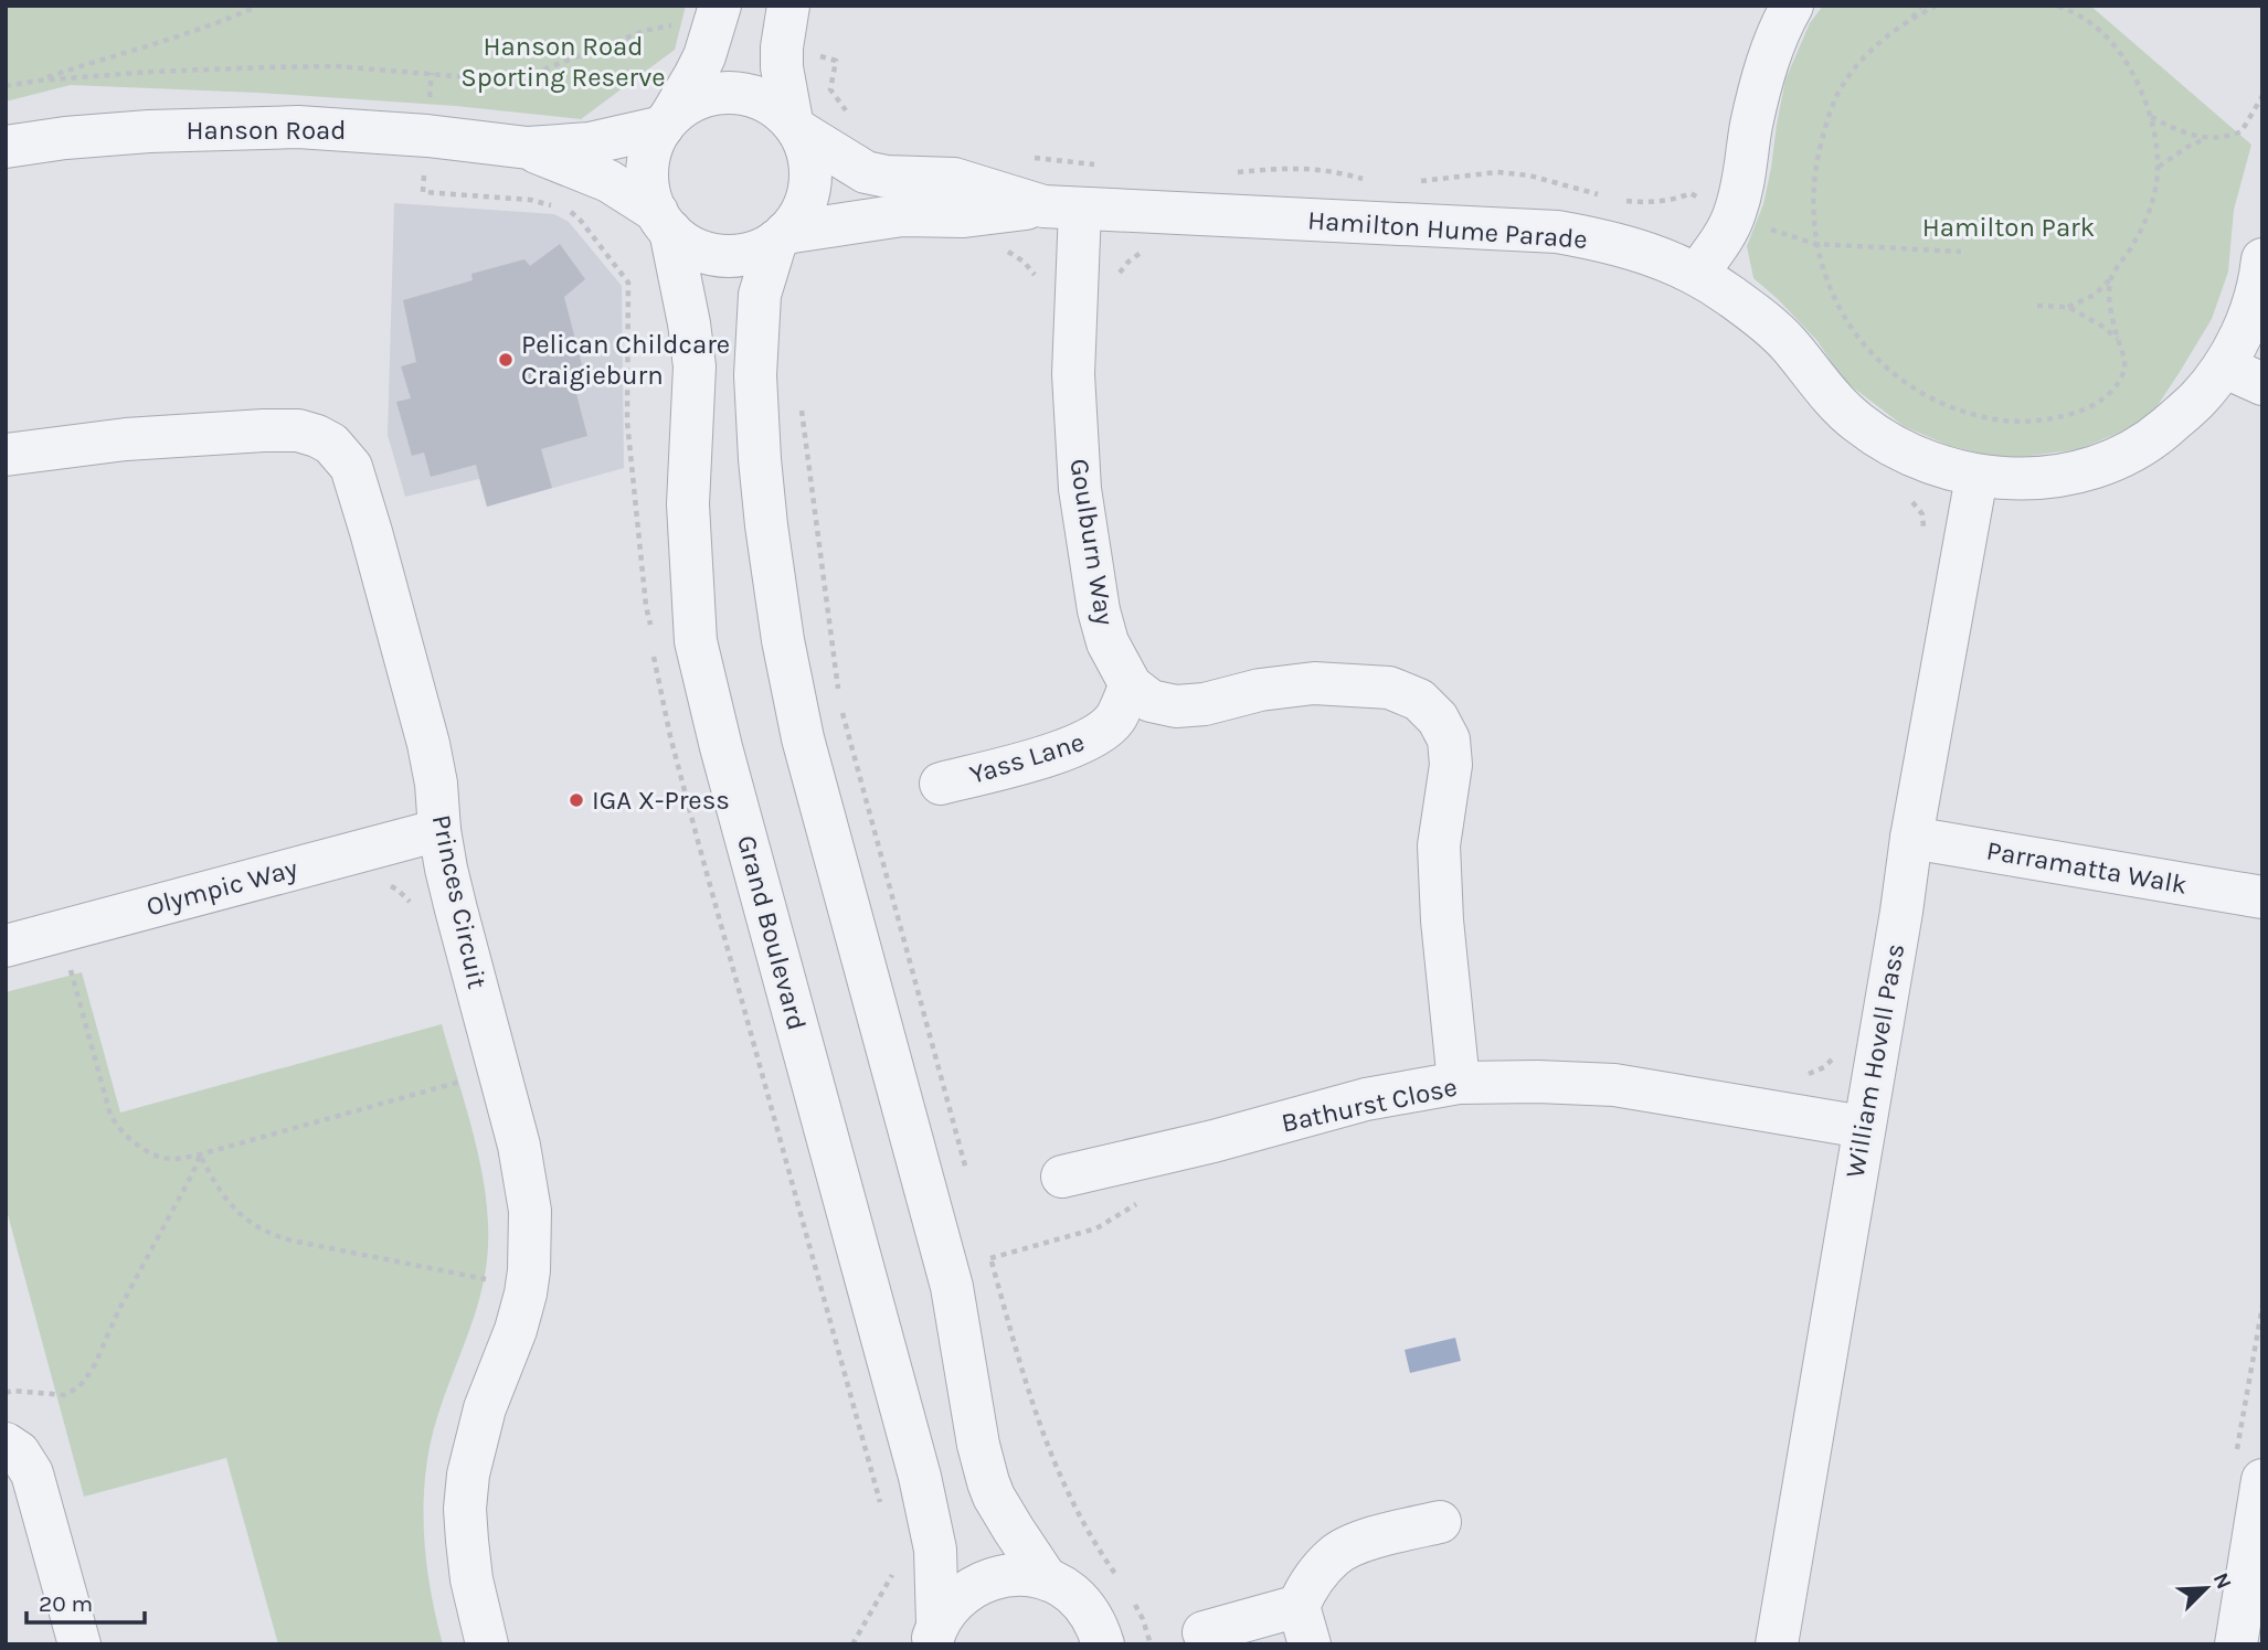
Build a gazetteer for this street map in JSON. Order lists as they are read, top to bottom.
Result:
{
  "streets": {
    "street": [
      "Hanson Road",
      "Hamilton Hume Parade",
      "Goulburn Way",
      "Yass Lane",
      "Parramatta Walk",
      "Olympic Way",
      "Princes Circuit",
      "Grand Boulevard",
      "William Hovell Pass",
      "Bathurst Close"
    ]
  },
  "crossings": [
    ["Hanson Road", "Hamilton Hume Parade"],
    ["Hanson Road", "Grand Boulevard"],
    ["Hamilton Hume Parade", "Goulburn Way"],
    ["Hamilton Hume Parade", "Grand Boulevard"],
    ["Hamilton Hume Parade", "William Hovell Pass"],
    ["Goulburn Way", "Yass Lane"],
    ["Parramatta Walk", "William Hovell Pass"],
    ["Olympic Way", "Princes Circuit"],
    ["William Hovell Pass", "Bathurst Close"]
  ],
  "parks": ["Hanson Road Sporting Reserve", "Hamilton Park"],
  "places": ["Pelican Childcare Craigieburn", "IGA X-Press"],
  "scale_bar": "20 m",
  "north": "top right"
}
